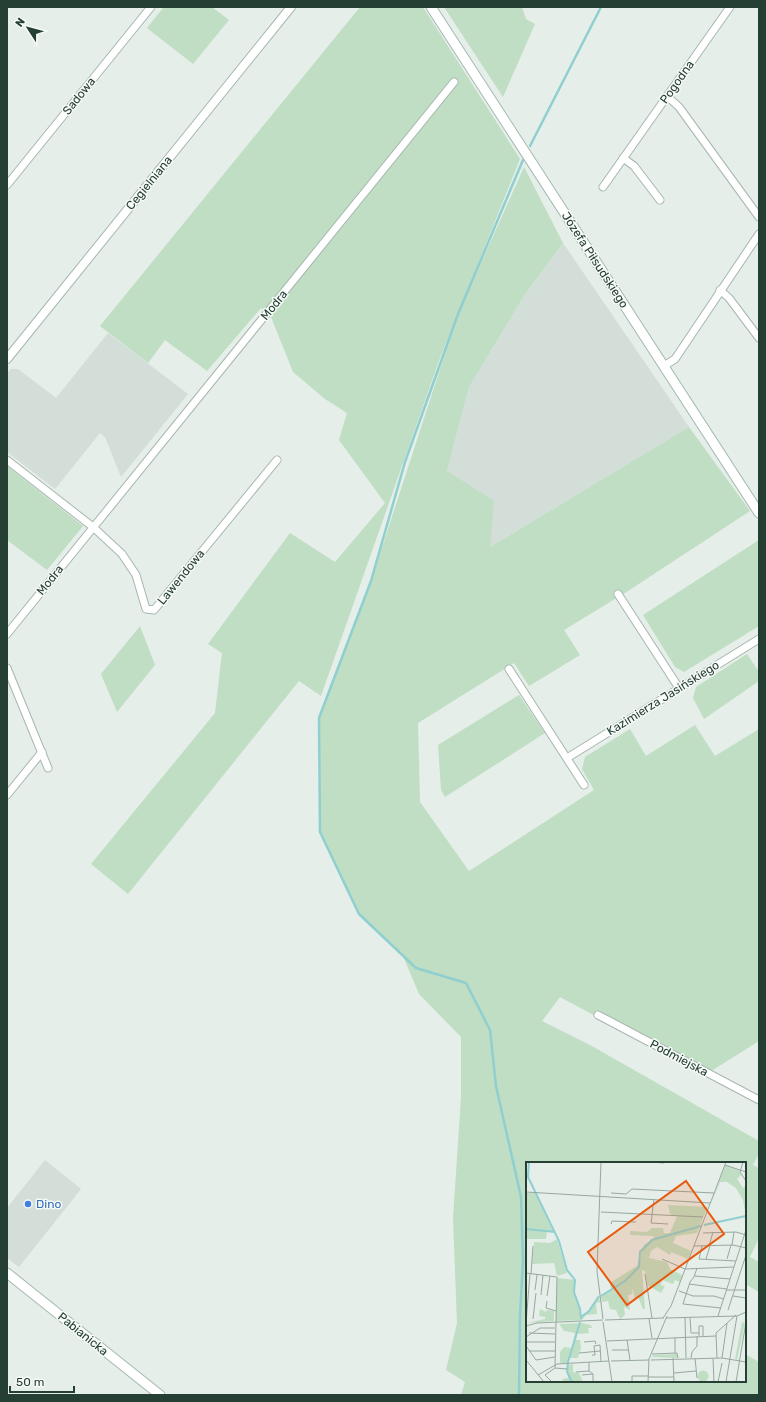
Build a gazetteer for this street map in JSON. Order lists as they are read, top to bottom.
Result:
{
  "streets": {
    "main road": ["Józefa Piłsudskiego", "Pabianicka"],
    "street": [
      "Pogodna",
      "Sadowa",
      "Cegielniana",
      "Modra",
      "Lawendowa",
      "Kazimierza Jasińskiego",
      "Podmiejska"
    ]
  },
  "crossings": [
    ["Modra", "Lawendowa"]
  ],
  "places": ["Dino"],
  "scale_bar": "50 m",
  "north": "top left"
}
